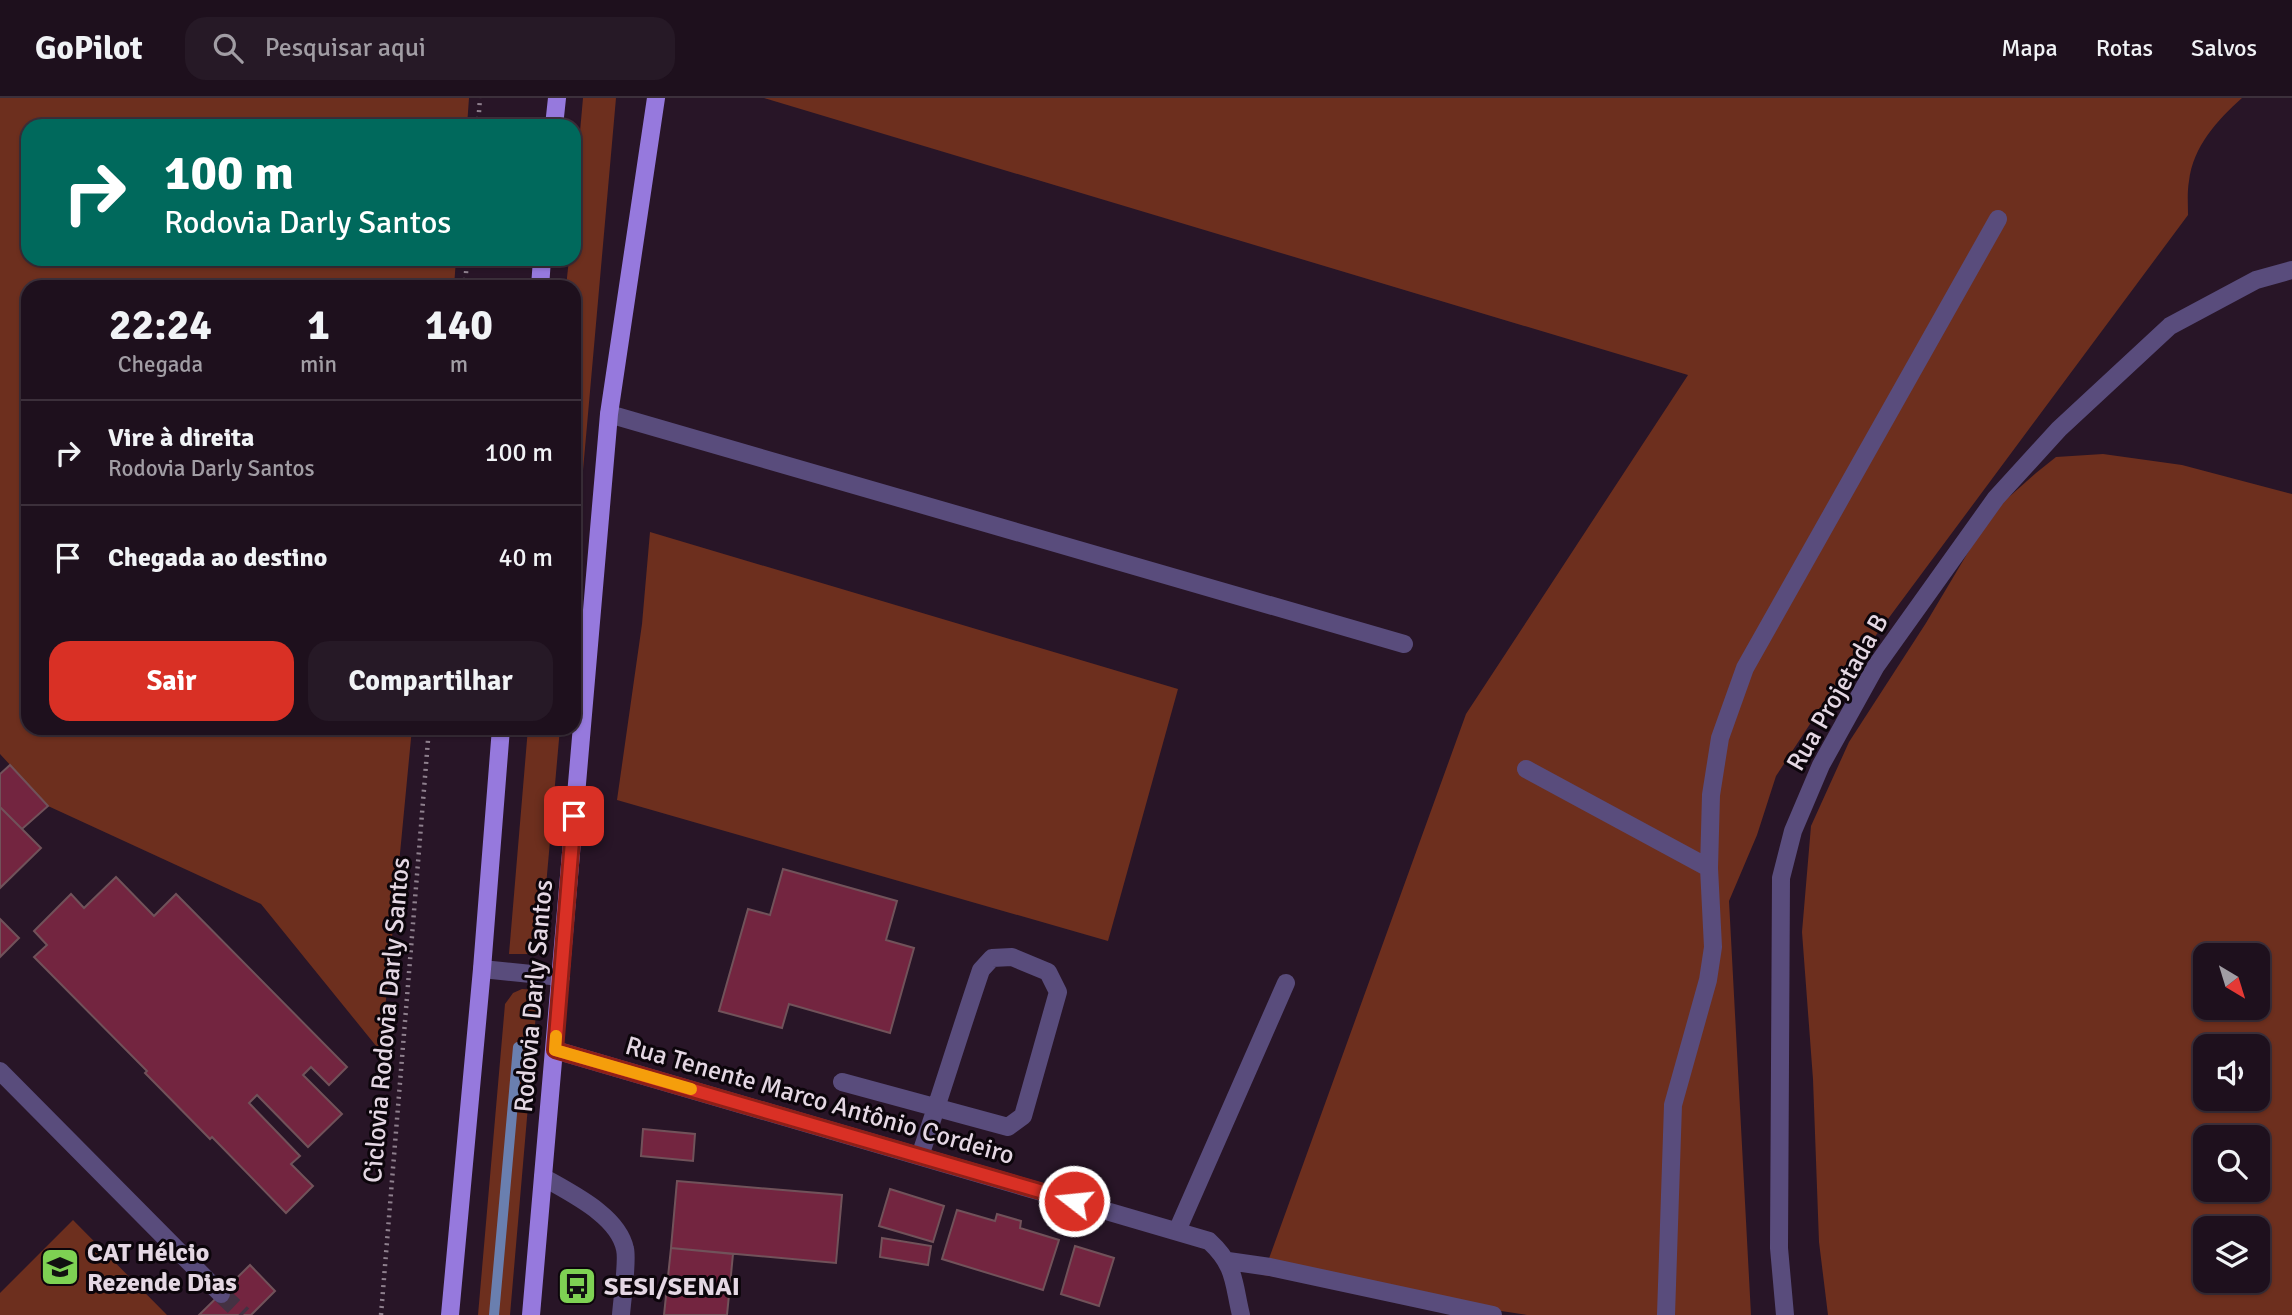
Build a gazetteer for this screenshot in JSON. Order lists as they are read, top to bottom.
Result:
{
  "streets": {
    "main road": ["Rodovia Darly Santos"],
    "street": ["Rua Projetada B", "Rua Tenente Marco Antônio Cordeiro"],
    "path": ["Ciclovia Rodovia Darly Santos"]
  },
  "crossings": [
    ["Rodovia Darly Santos", "Rua Tenente Marco Antônio Cordeiro"]
  ],
  "places": {
    "school or university": ["CAT Hélcio Rezende Dias"],
    "bus stop": ["SESI/SENAI"]
  },
  "north": "bottom right",
  "page": {
    "header": "GoPilot",
    "search": "Pesquisar aqui",
    "nav": ["Mapa", "Rotas", "Salvos"],
    "turn": ["100 m", "Rodovia Darly Santos"],
    "eta": [
      "22:24",
      "Chegada",
      "1",
      "min",
      "140",
      "m"
    ],
    "list": [
      {
        "name": "Vire à direita",
        "note": "Rodovia Darly Santos",
        "value": "100 m"
      },
      {
        "name": "Chegada ao destino",
        "value": "40 m"
      }
    ],
    "buttons": ["Sair", "Compartilhar"]
  }
}
